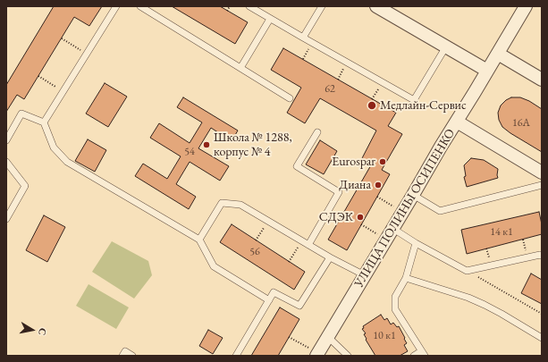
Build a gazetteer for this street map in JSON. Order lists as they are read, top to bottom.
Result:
{
  "streets": {
    "street": ["УЛИЦА ПОЛИНЫ ОСИПЕНКО"]
  },
  "places": [
    "Медлайн-Сервис",
    "Школа № 1288, корпус № 4",
    "Eurospar",
    "Диана",
    "СДЭК"
  ],
  "house_numbers": [
    "62",
    "16А",
    "54",
    "14 к1",
    "56",
    "10 к1"
  ],
  "north": "right"
}
